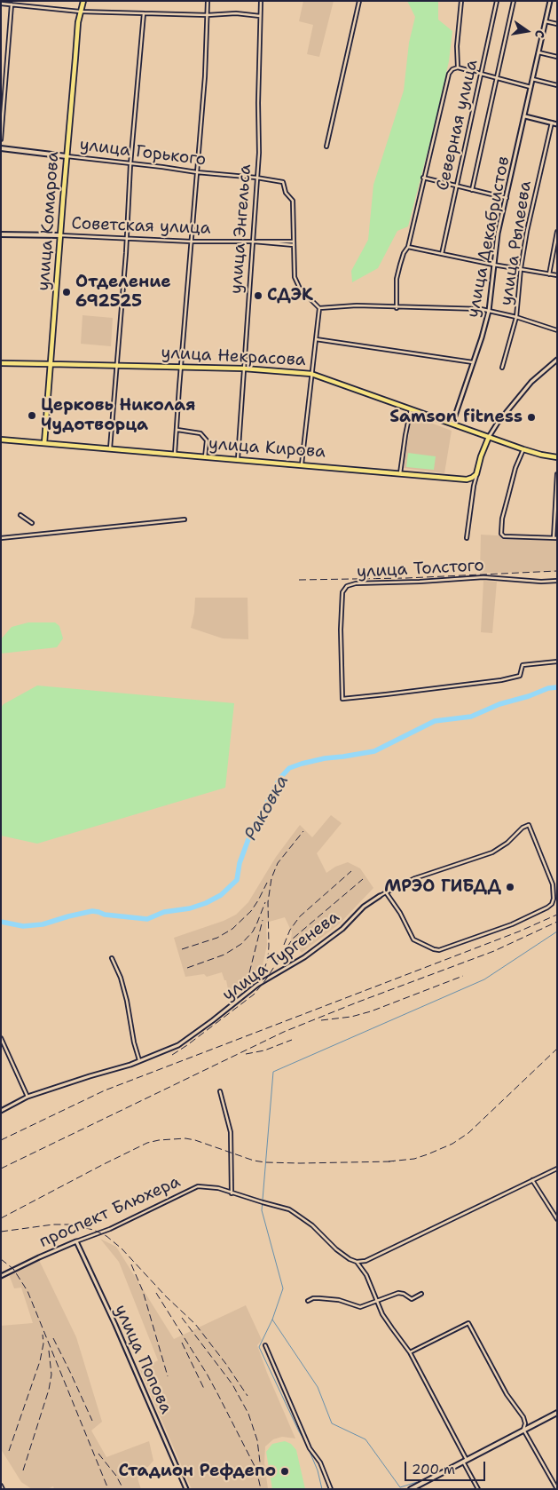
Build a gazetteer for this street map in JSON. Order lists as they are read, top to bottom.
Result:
{
  "streets": {
    "main road": [
      "улица Горького",
      "улица Комарова",
      "Советская улица",
      "улица Некрасова",
      "улица Кирова"
    ],
    "street": [
      "Северная улица",
      "улица Энгельса",
      "улица Декабристов",
      "улица Рылеева",
      "улица Толстого",
      "улица Тургенева",
      "проспект Блюхера",
      "улица Попова"
    ]
  },
  "crossings": [
    ["улица Горького", "улица Комарова"],
    ["улица Горького", "Советская улица"],
    ["улица Горького", "улица Энгельса"],
    ["улица Комарова", "Советская улица"],
    ["улица Комарова", "улица Некрасова"],
    ["улица Комарова", "улица Кирова"],
    ["Советская улица", "улица Энгельса"],
    ["улица Энгельса", "улица Некрасова"],
    ["улица Энгельса", "улица Кирова"],
    ["улица Декабристов", "улица Некрасова"],
    ["проспект Блюхера", "улица Попова"]
  ],
  "water": ["Раковка"],
  "places": [
    "Отделение 692525",
    "СДЭК",
    "Церковь Николая Чудотворца",
    "Samson fitness",
    "МРЭО ГИБДД",
    "Стадион Рефдепо"
  ],
  "scale_bar": "200 m",
  "north": "right"
}
